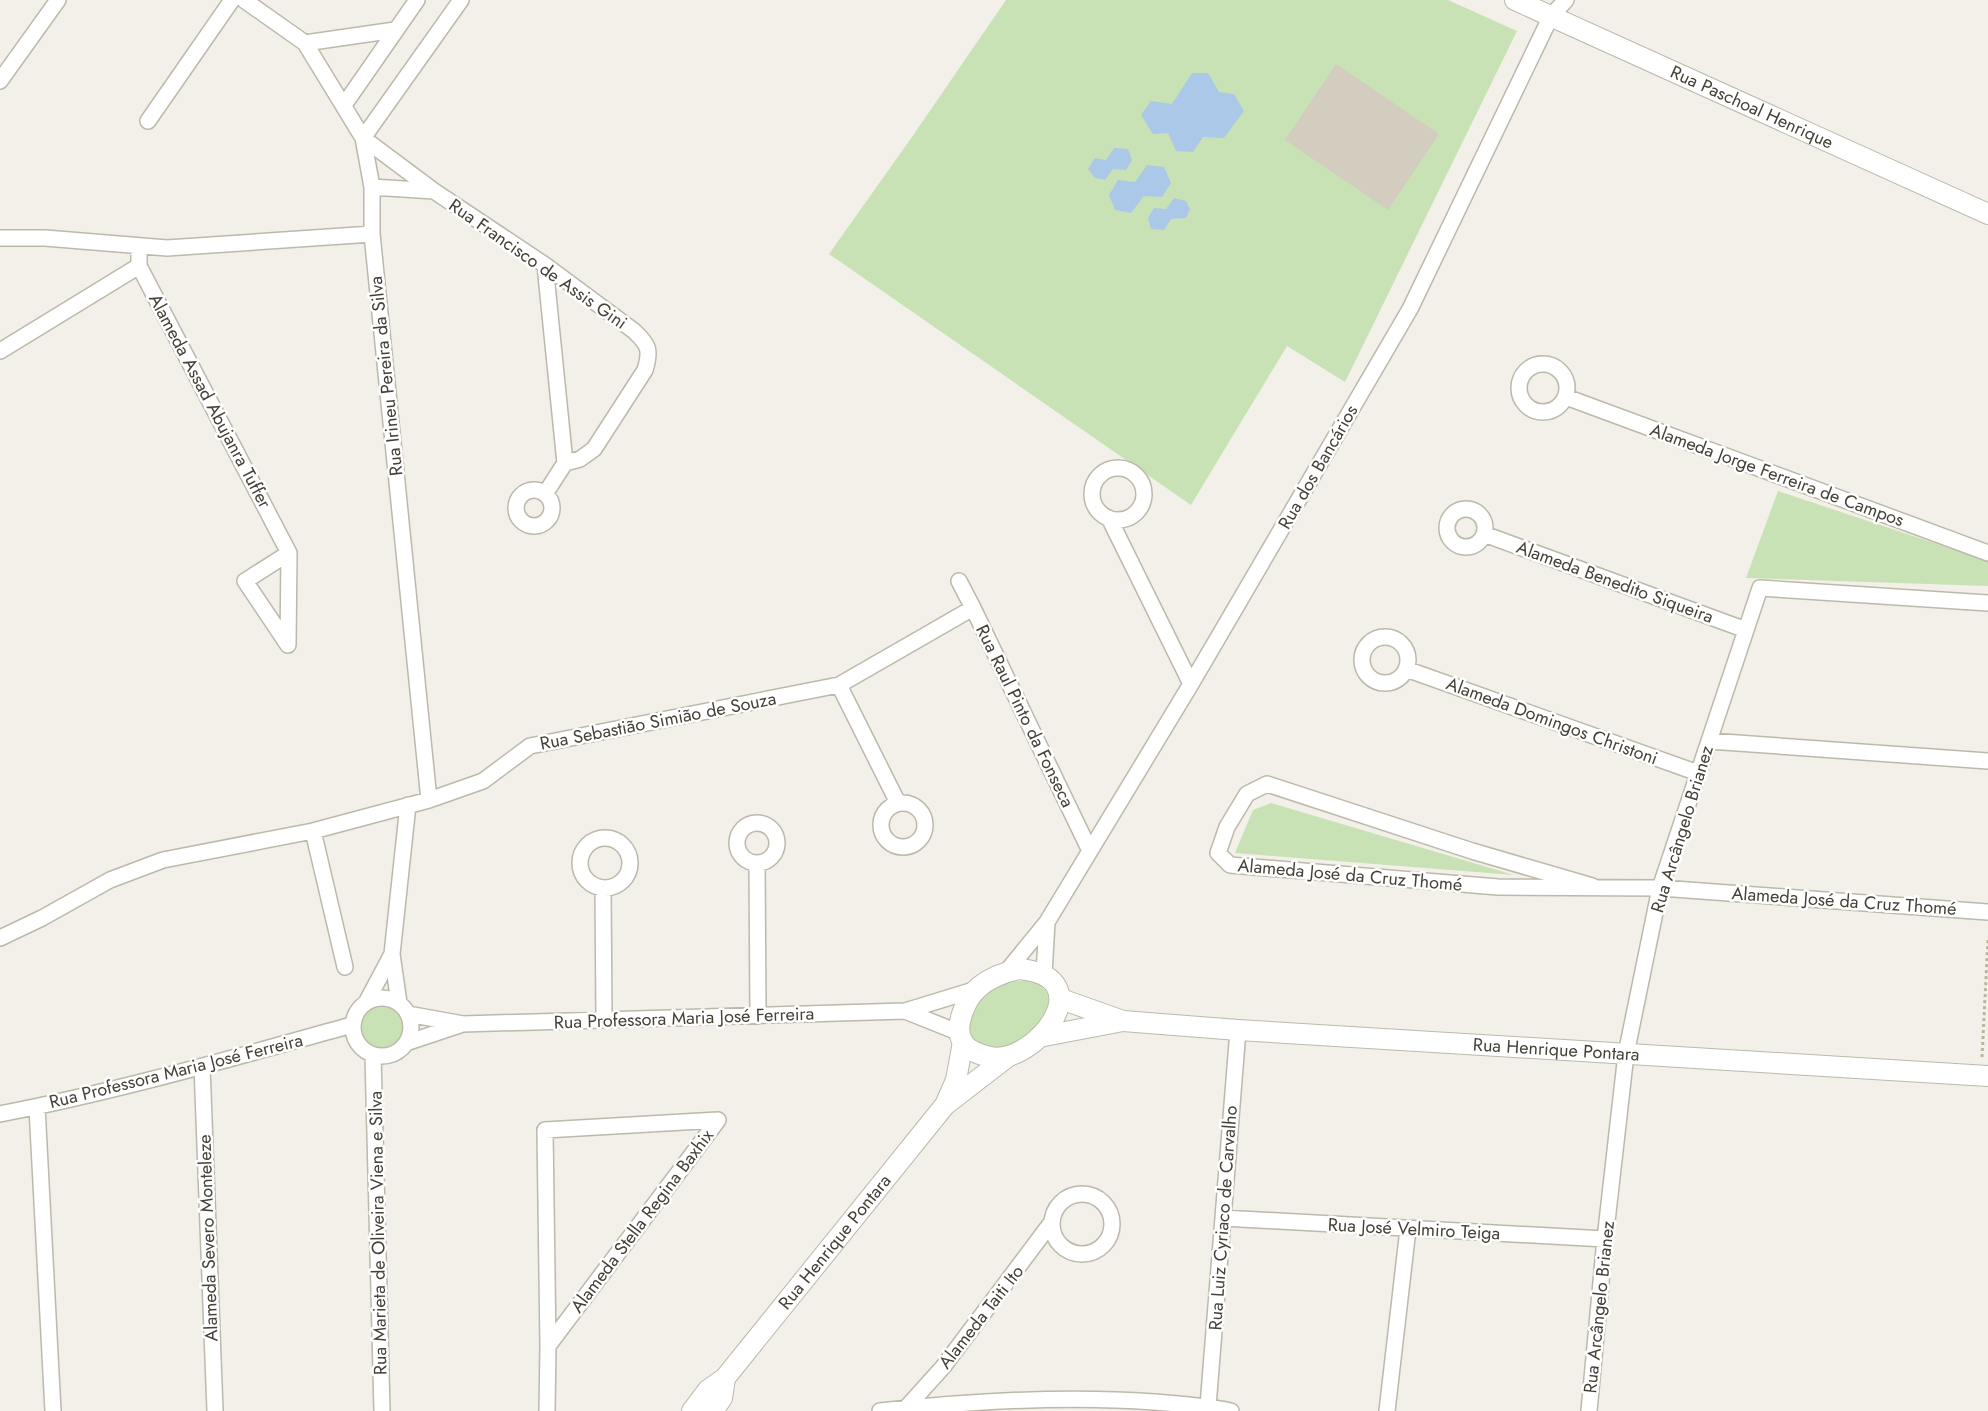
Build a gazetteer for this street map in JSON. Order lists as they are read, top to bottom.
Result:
{
  "streets": {
    "street": [
      "Rua Paschoal Henrique",
      "Rua Francisco de Assis Gini",
      "Rua Irineu Pereira da Silva",
      "Alameda Assad Abujanra Tuffer",
      "Rua dos Bancários",
      "Alameda Jorge Ferreira de Campos",
      "Alameda Benedito Siqueira",
      "Rua Raul Pinto da Fonseca",
      "Rua Sebastião Simião de Souza",
      "Alameda Domingos Christoni",
      "Rua Arcângelo Brianez",
      "Alameda José da Cruz Thomé",
      "Rua Professora Maria José Ferreira",
      "Rua Henrique Pontara",
      "Rua Luiz Cyriaco de Carvalho",
      "Alameda Stella Regina Baxhix",
      "Rua José Velmiro Teiga",
      "Rua Marieta de Oliveira Viena e Silva",
      "Alameda Severo Monteleze",
      "Alameda Taiti Ito"
    ]
  },
  "crossings": [
    ["Rua Paschoal Henrique", "Rua dos Bancários"],
    ["Rua Francisco de Assis Gini", "Rua Irineu Pereira da Silva"],
    ["Rua Irineu Pereira da Silva", "Rua Sebastião Simião de Souza"],
    ["Rua dos Bancários", "Rua Raul Pinto da Fonseca"],
    ["Rua dos Bancários", "Rua Professora Maria José Ferreira"],
    ["Rua dos Bancários", "Rua Henrique Pontara"],
    ["Alameda Benedito Siqueira", "Rua Arcângelo Brianez"],
    ["Rua Raul Pinto da Fonseca", "Rua Sebastião Simião de Souza"],
    ["Alameda Domingos Christoni", "Rua Arcângelo Brianez"],
    ["Rua Arcângelo Brianez", "Alameda José da Cruz Thomé"],
    ["Rua Arcângelo Brianez", "Rua Henrique Pontara"],
    ["Rua Arcângelo Brianez", "Rua José Velmiro Teiga"],
    ["Rua Professora Maria José Ferreira", "Rua Henrique Pontara"],
    ["Rua Professora Maria José Ferreira", "Rua Marieta de Oliveira Viena e Silva"],
    ["Rua Professora Maria José Ferreira", "Alameda Severo Monteleze"],
    ["Rua Henrique Pontara", "Rua Luiz Cyriaco de Carvalho"],
    ["Rua Luiz Cyriaco de Carvalho", "Rua José Velmiro Teiga"]
  ]
}
